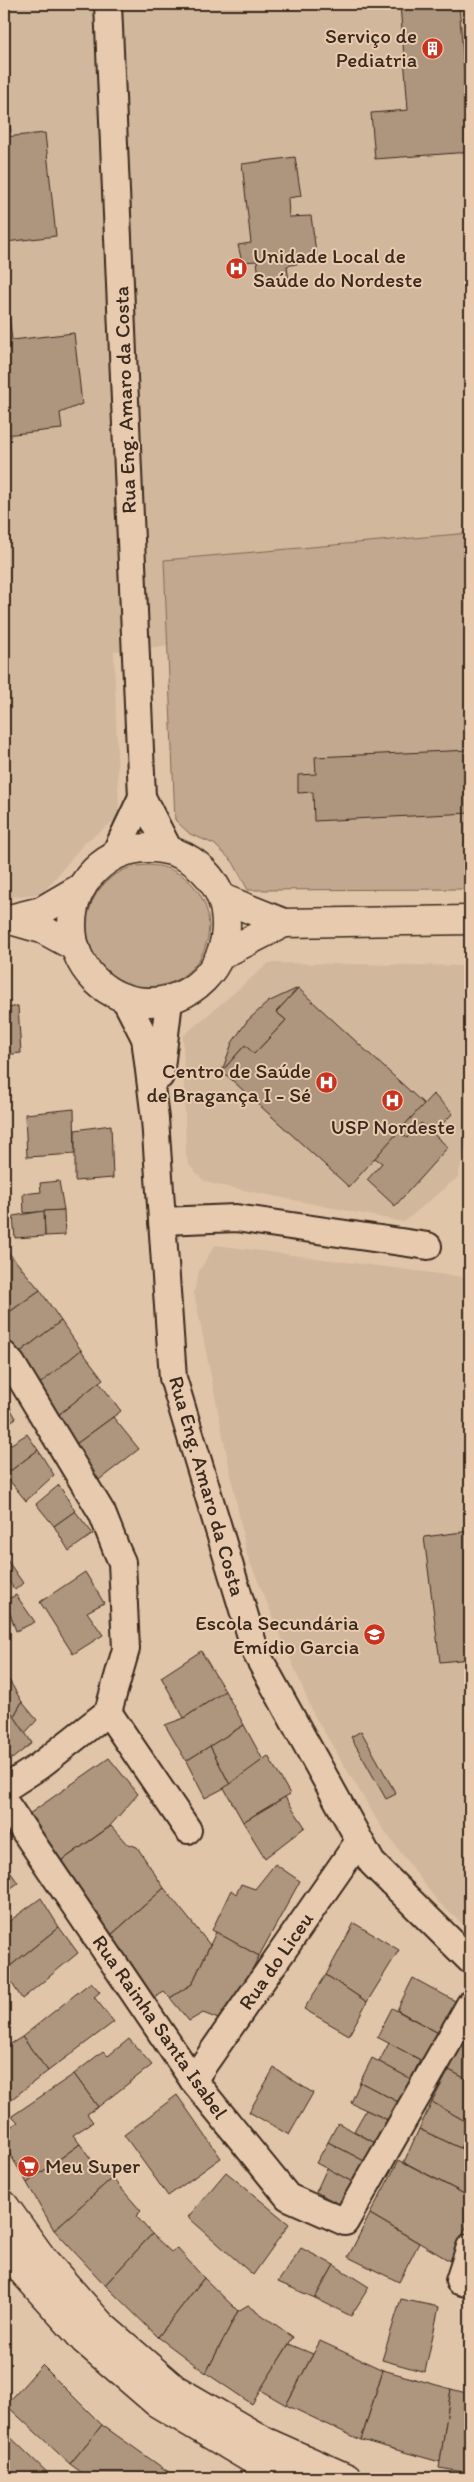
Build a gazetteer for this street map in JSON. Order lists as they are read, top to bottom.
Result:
{
  "streets": {
    "street": ["Rua Eng. Amaro da Costa", "Rua do Liceu", "Rua Rainha Santa Isabel"]
  },
  "crossings": [
    ["Rua Eng. Amaro da Costa", "Rua do Liceu"],
    ["Rua do Liceu", "Rua Rainha Santa Isabel"]
  ],
  "places": {
    "building": ["Serviço de Pediatria"],
    "hospital": ["Unidade Local de Saúde do Nordeste", "Centro de Saúde de Bragança I - Sé", "USP Nordeste"],
    "school or university": ["Escola Secundária Emídio Garcia"],
    "supermarket": ["Meu Super"]
  }
}
